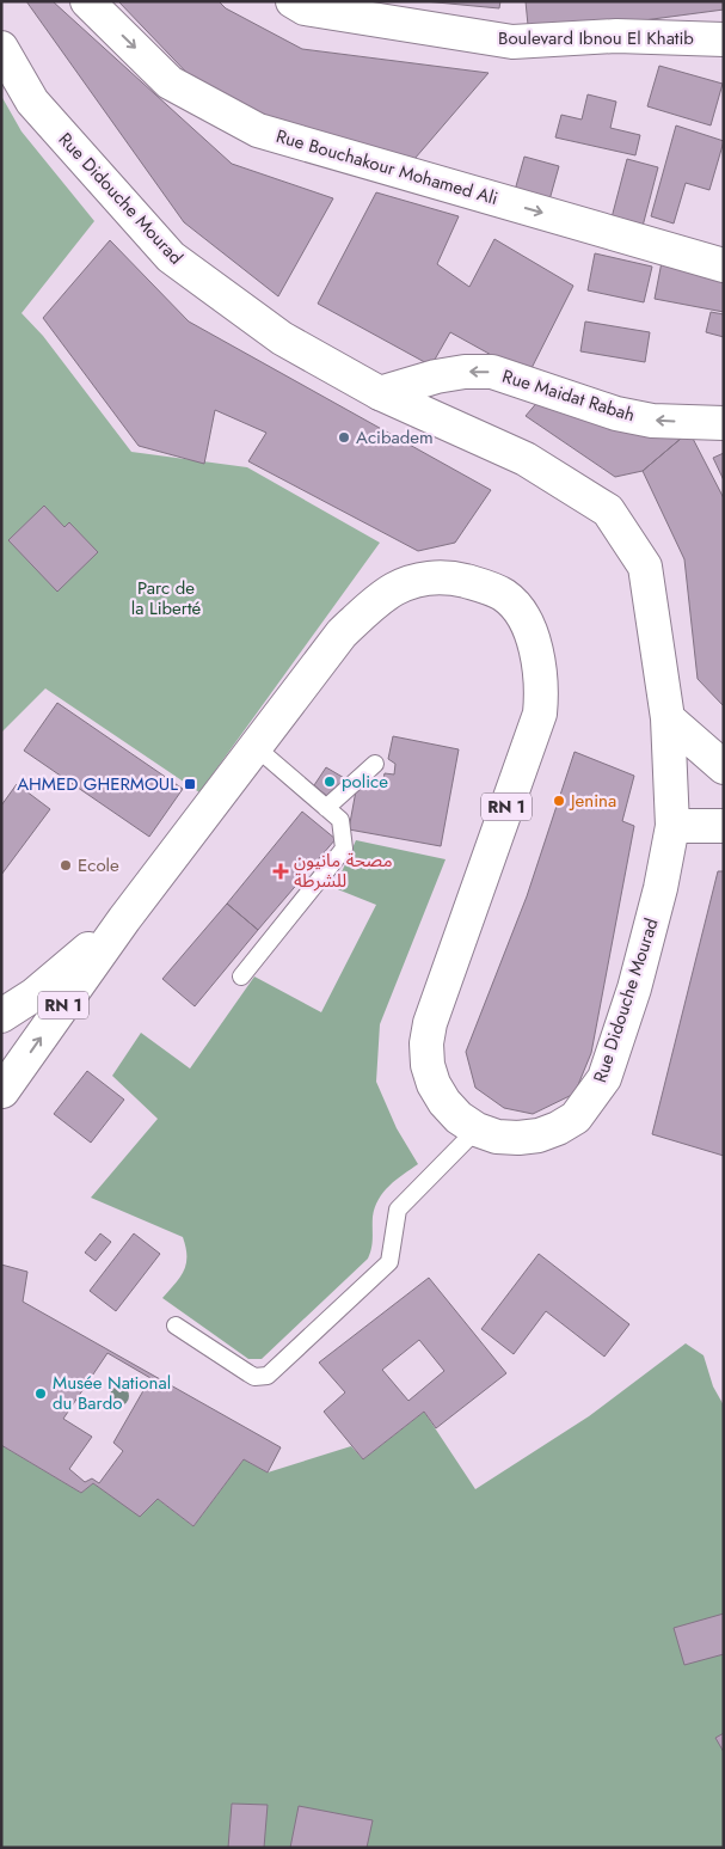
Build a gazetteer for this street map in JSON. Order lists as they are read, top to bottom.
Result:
{
  "streets": {
    "main road": [
      "Boulevard Ibnou El Khatib",
      "Rue Bouchakour Mohamed Ali",
      "Rue Didouche Mourad",
      "Rue Maidat Rabah",
      "RN 1"
    ]
  },
  "crossings": [
    ["Rue Didouche Mourad", "Rue Maidat Rabah"]
  ],
  "one_way": ["Rue Bouchakour Mohamed Ali", "Rue Maidat Rabah"],
  "parks": ["Parc de la Liberté"],
  "places": {
    "other": [
      "Acibadem",
      "police",
      "Jenina",
      "Ecole",
      "Musée National du Bardo"
    ],
    "transit": ["AHMED GHERMOUL"],
    "health": ["مصحة مانيون للشرطة"]
  }
}
